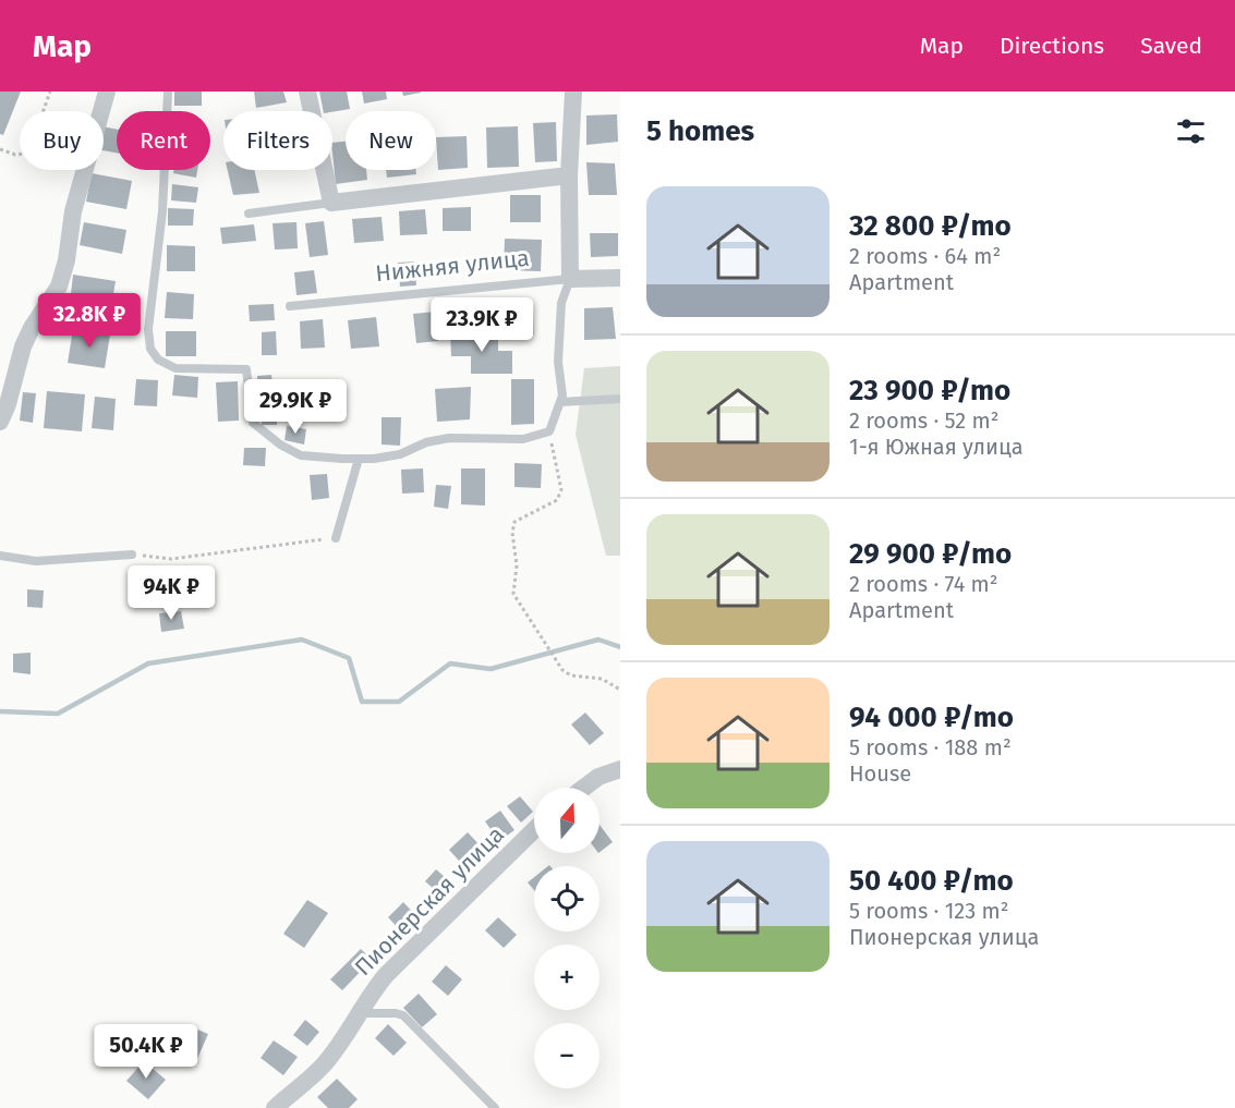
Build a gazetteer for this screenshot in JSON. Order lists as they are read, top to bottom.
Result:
{
  "streets": {
    "street": ["Нижняя улица", "Пионерская улица"]
  },
  "north": "top",
  "page": {
    "header": "Map",
    "nav": ["Map", "Directions", "Saved"],
    "heading": "5 homes",
    "chip": [
      "Buy",
      "Rent",
      "Filters",
      "New"
    ],
    "list": [
      {
        "name": "32 800 ₽/mo",
        "note": "2 rooms · 64 m² · Apartment"
      },
      {
        "name": "23 900 ₽/mo",
        "note": "2 rooms · 52 m² · 1-я Южная улица"
      },
      {
        "name": "29 900 ₽/mo",
        "note": "2 rooms · 74 m² · Apartment"
      },
      {
        "name": "94 000 ₽/mo",
        "note": "5 rooms · 188 m² · House"
      },
      {
        "name": "50 400 ₽/mo",
        "note": "5 rooms · 123 m² · Пионерская улица"
      }
    ],
    "price": [
      "32.8K ₽",
      "23.9K ₽",
      "29.9K ₽",
      "94K ₽",
      "50.4K ₽"
    ],
    "map_buttons": ["+", "−"]
  }
}
